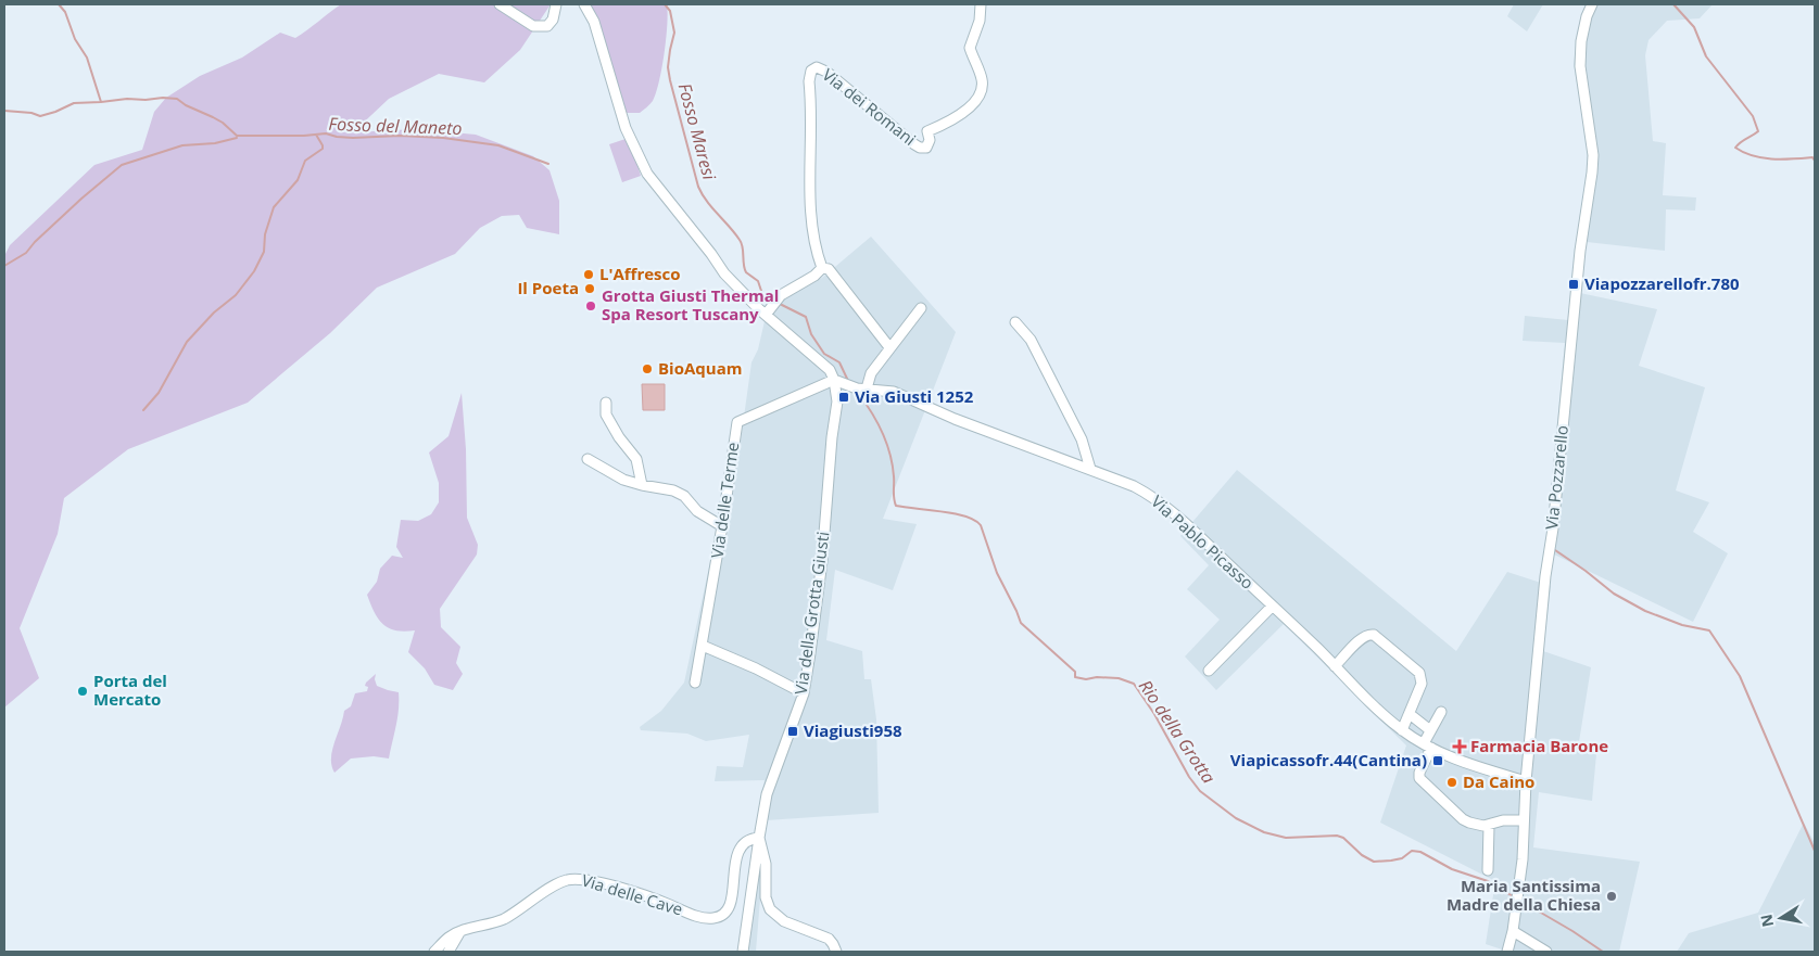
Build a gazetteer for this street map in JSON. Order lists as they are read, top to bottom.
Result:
{
  "streets": {
    "street": [
      "Via dei Romani",
      "Via Pozzarello",
      "Via delle Terme",
      "Via Pablo Picasso",
      "Via della Grotta Giusti",
      "Via delle Cave"
    ]
  },
  "crossings": [
    ["Via Pozzarello", "Via Pablo Picasso"],
    ["Via delle Terme", "Via Pablo Picasso"],
    ["Via delle Terme", "Via della Grotta Giusti"],
    ["Via Pablo Picasso", "Via della Grotta Giusti"],
    ["Via della Grotta Giusti", "Via delle Cave"]
  ],
  "water": ["Fosso del Maneto", "Fosso Maresi", "Rio della Grotta"],
  "places": {
    "other": [
      "L'Affresco",
      "Il Poeta",
      "Grotta Giusti Thermal Spa Resort Tuscany",
      "BioAquam",
      "Porta del Mercato",
      "Da Caino",
      "Maria Santissima Madre della Chiesa"
    ],
    "transit": [
      "Viapozzarellofr.780",
      "Via Giusti 1252",
      "Viagiusti958",
      "Viapicassofr.44(Cantina)"
    ],
    "health": ["Farmacia Barone"]
  },
  "north": "left"
}
